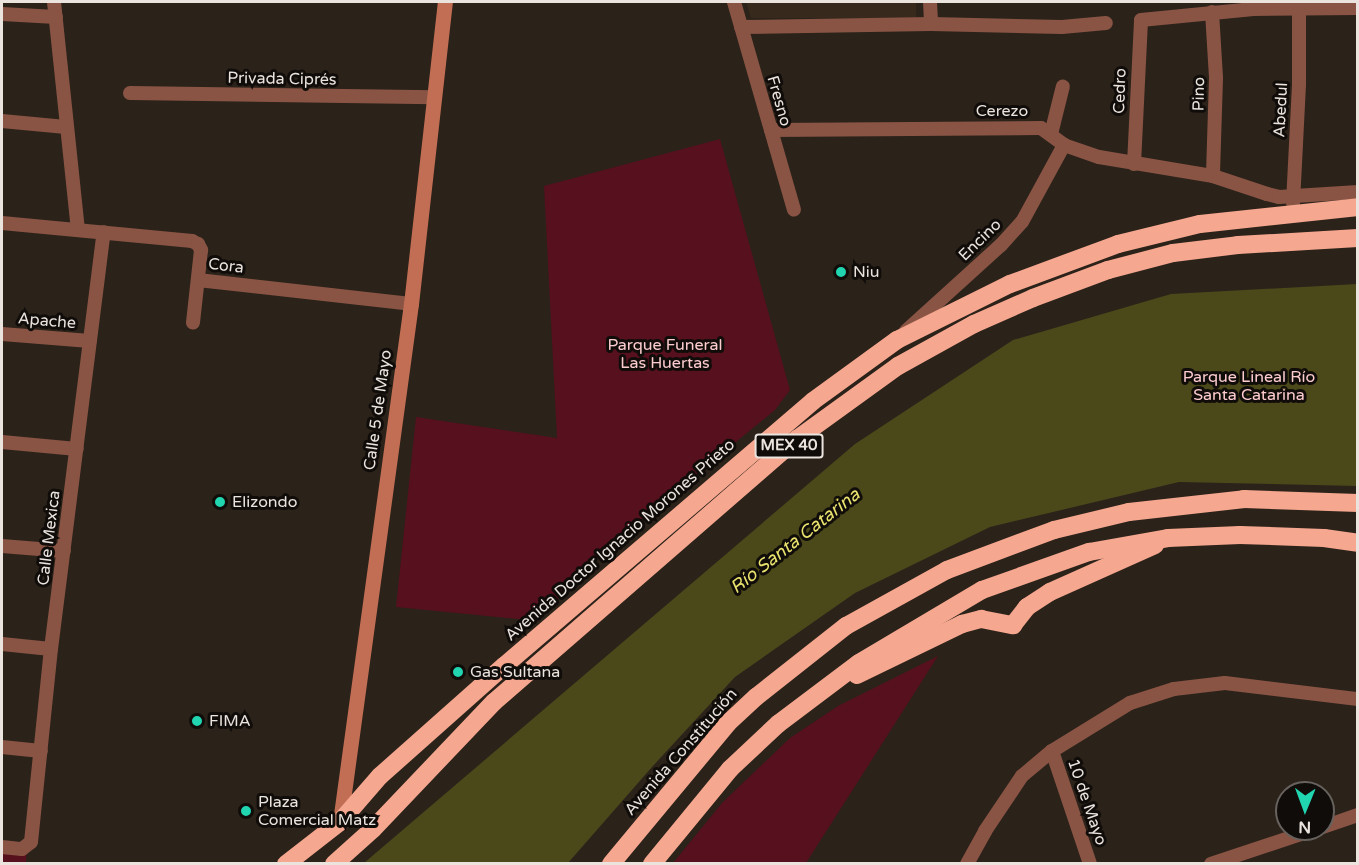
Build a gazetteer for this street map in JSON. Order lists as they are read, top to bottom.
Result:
{
  "streets": {
    "highway": ["MEX 40", "Avenida Doctor Ignacio Morones Prieto", "Avenida Constitución"],
    "street": [
      "Privada Ciprés",
      "Cedro",
      "Pino",
      "Fresno",
      "Abedul",
      "Cerezo",
      "Encino",
      "Cora",
      "Apache",
      "Calle 5 de Mayo",
      "Calle Mexica",
      "10 de Mayo"
    ]
  },
  "crossings": [
    ["Privada Ciprés", "Calle 5 de Mayo"],
    ["Cedro", "Pino"],
    ["Cedro", "Cerezo"],
    ["Pino", "Cerezo"],
    ["Fresno", "Cerezo"],
    ["Abedul", "Cerezo"],
    ["Abedul", "Avenida Doctor Ignacio Morones Prieto"],
    ["Cerezo", "Encino"],
    ["Cerezo", "Avenida Doctor Ignacio Morones Prieto"],
    ["Encino", "Avenida Doctor Ignacio Morones Prieto"],
    ["Cora", "Calle 5 de Mayo"],
    ["Cora", "Calle Mexica"],
    ["Apache", "Calle Mexica"],
    ["Calle 5 de Mayo", "Avenida Doctor Ignacio Morones Prieto"]
  ],
  "water": ["Río Santa Catarina"],
  "parks": ["Parque Funeral Las Huertas", "Parque Lineal Río Santa Catarina"],
  "places": [
    "Niu",
    "Elizondo",
    "Gas Sultana",
    "FIMA",
    "Plaza Comercial Matz"
  ],
  "north": "bottom"
}
